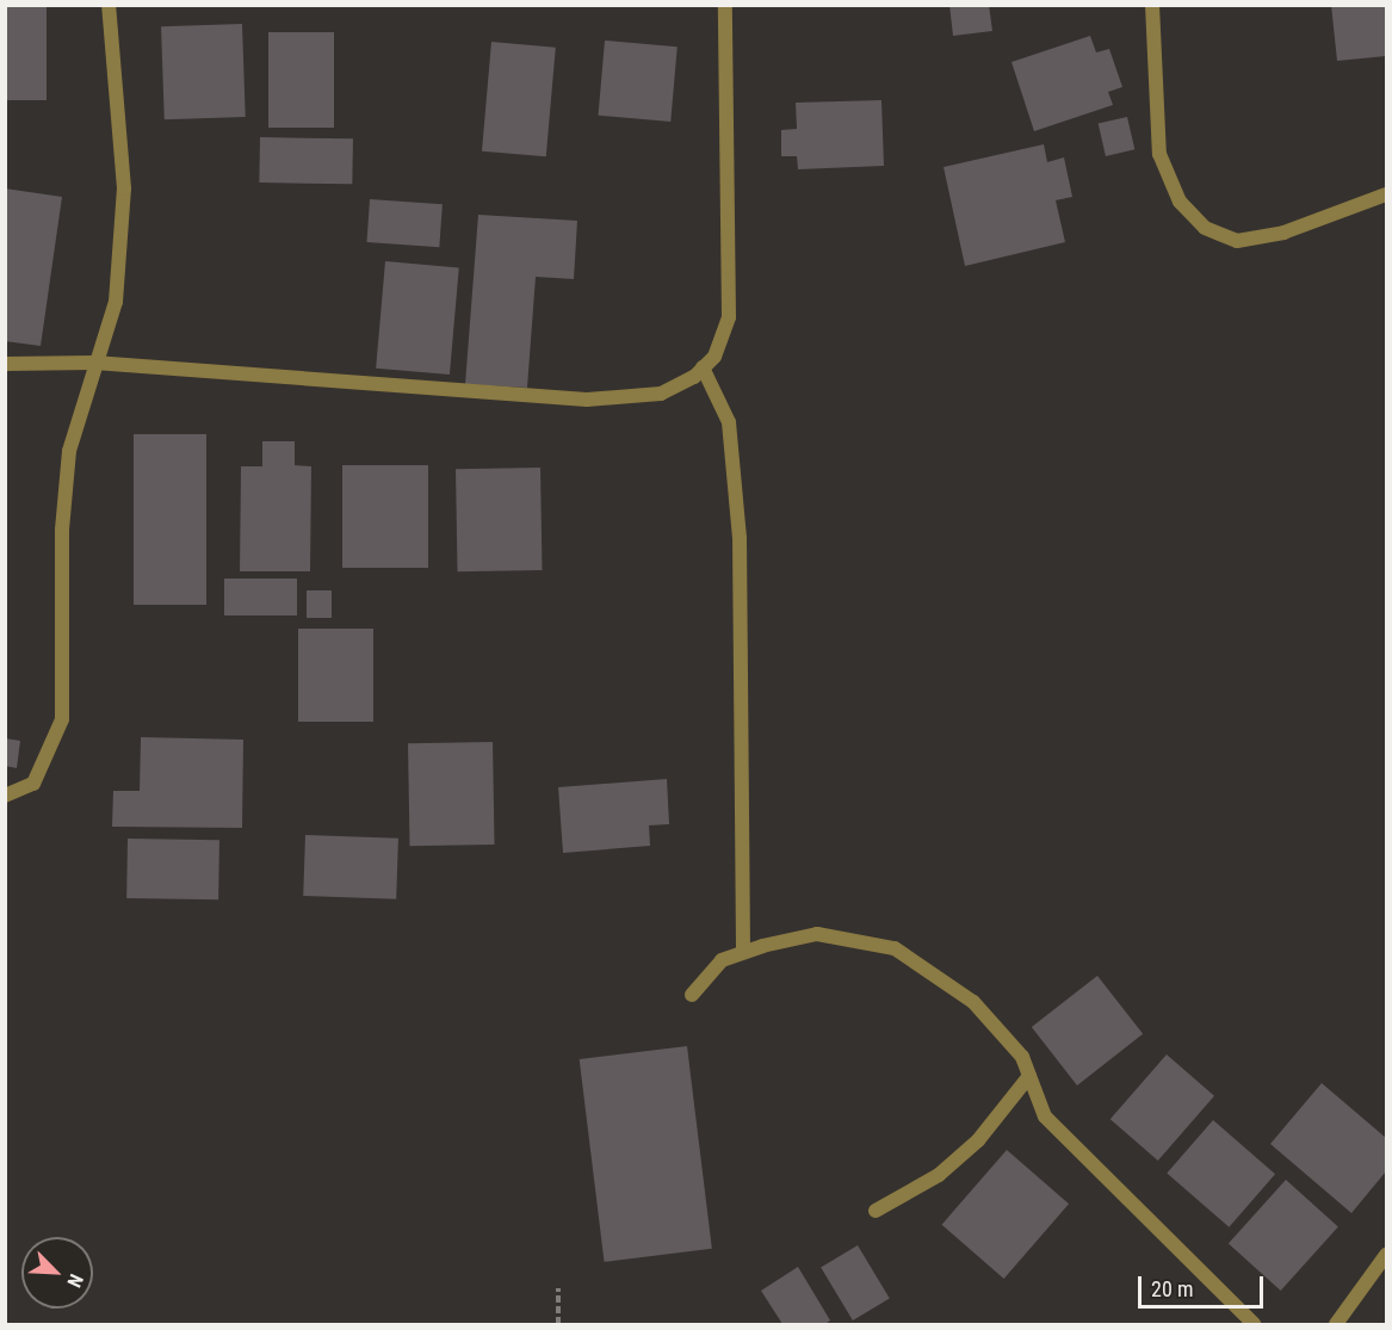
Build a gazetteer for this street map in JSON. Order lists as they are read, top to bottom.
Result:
{
  "scale_bar": "20 m",
  "north": "bottom right"
}
